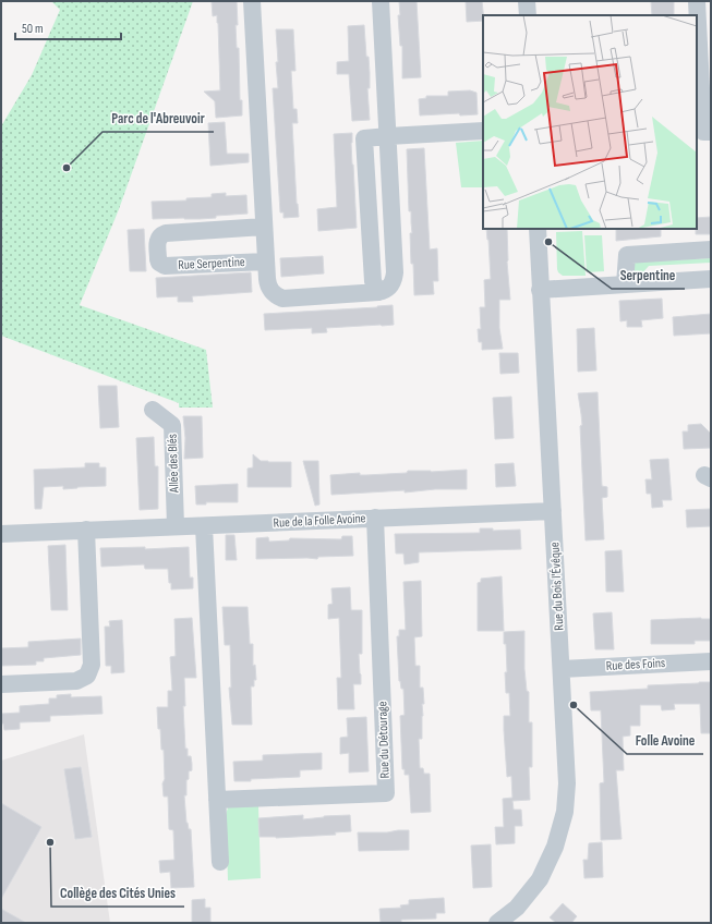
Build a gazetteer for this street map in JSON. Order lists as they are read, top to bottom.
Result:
{
  "streets": {
    "street": [
      "Rue Serpentine",
      "Allée des Blés",
      "Rue de la Folle Avoine",
      "Rue du Bois l'Évêque",
      "Rue des Foins",
      "Rue du Détourage"
    ]
  },
  "crossings": [
    ["Allée des Blés", "Rue de la Folle Avoine"],
    ["Rue de la Folle Avoine", "Rue du Bois l'Évêque"],
    ["Rue de la Folle Avoine", "Rue du Détourage"],
    ["Rue du Bois l'Évêque", "Rue des Foins"]
  ],
  "places": [
    "Parc de l'Abreuvoir",
    "Serpentine",
    "Folle Avoine",
    "Collège des Cités Unies"
  ],
  "scale_bar": "50 m"
}
